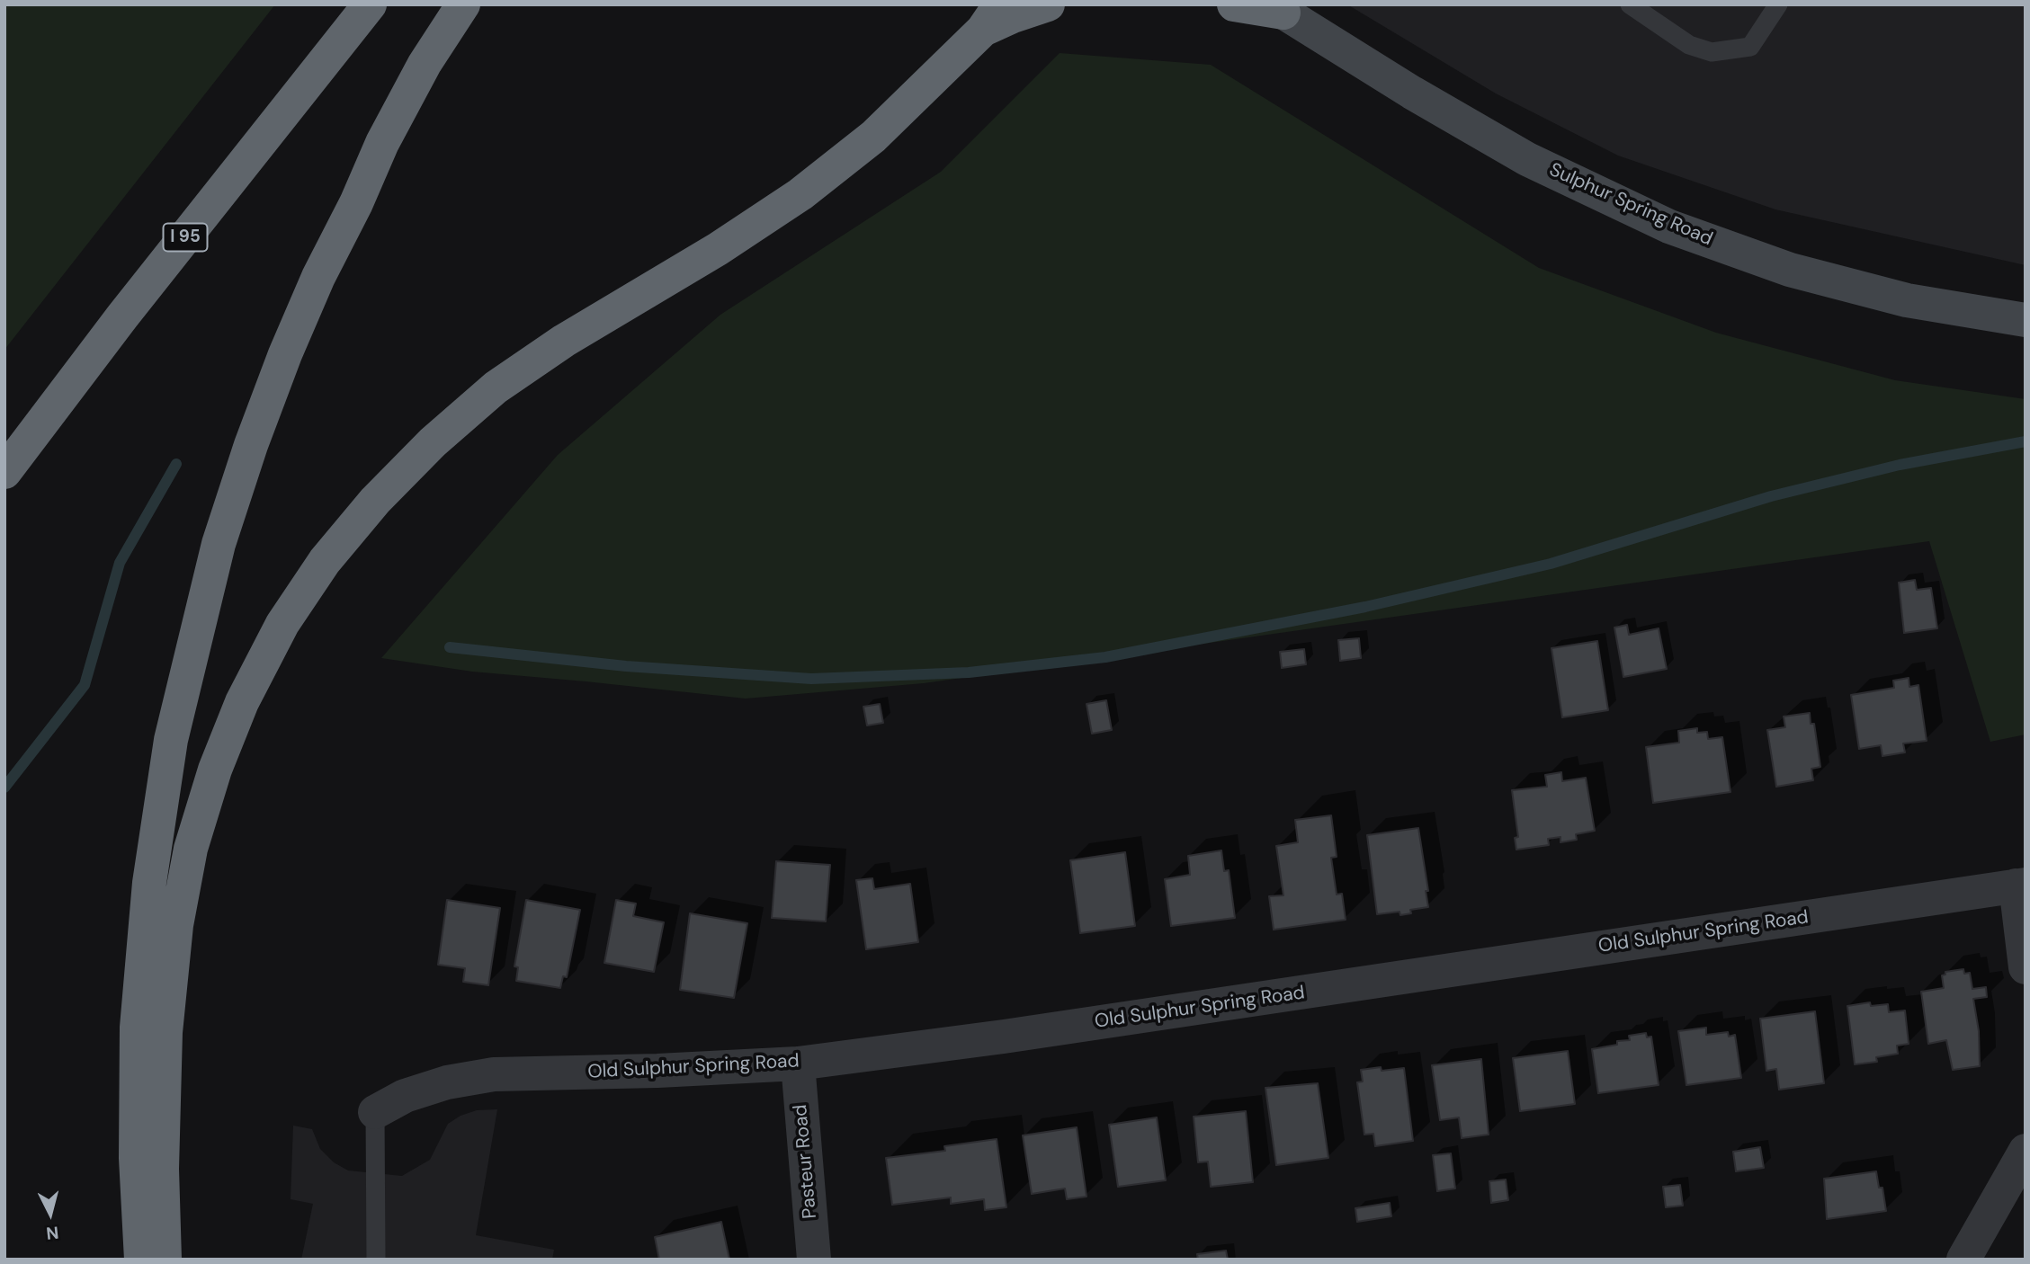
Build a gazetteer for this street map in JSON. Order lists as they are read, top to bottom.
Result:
{
  "streets": {
    "highway": ["I 95"],
    "main road": ["Sulphur Spring Road"],
    "street": ["Old Sulphur Spring Road", "Pasteur Road"]
  },
  "crossings": [
    ["Old Sulphur Spring Road", "Pasteur Road"]
  ],
  "north": "bottom"
}
